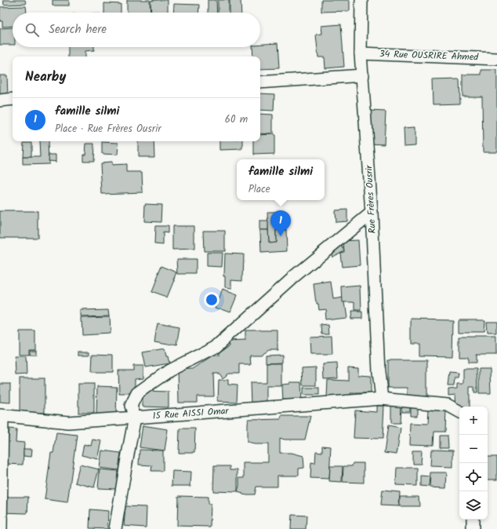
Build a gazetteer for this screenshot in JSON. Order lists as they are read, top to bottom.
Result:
{
  "streets": {
    "street": ["34 Rue OUSRIRE Ahmed", "Rue Frères Ousrir", "15 Rue AISSI Omar"]
  },
  "crossings": [
    ["34 Rue OUSRIRE Ahmed", "Rue Frères Ousrir"],
    ["Rue Frères Ousrir", "15 Rue AISSI Omar"]
  ],
  "page": {
    "search": "Search here",
    "heading": "Nearby",
    "list": [
      {
        "mark": "1",
        "name": "famille silmi",
        "note": "Place · Rue Frères Ousrir",
        "value": "60 m"
      }
    ],
    "popup": ["famille silmi", "Place"],
    "pins": "1",
    "map_buttons": ["+", "−"]
  }
}
